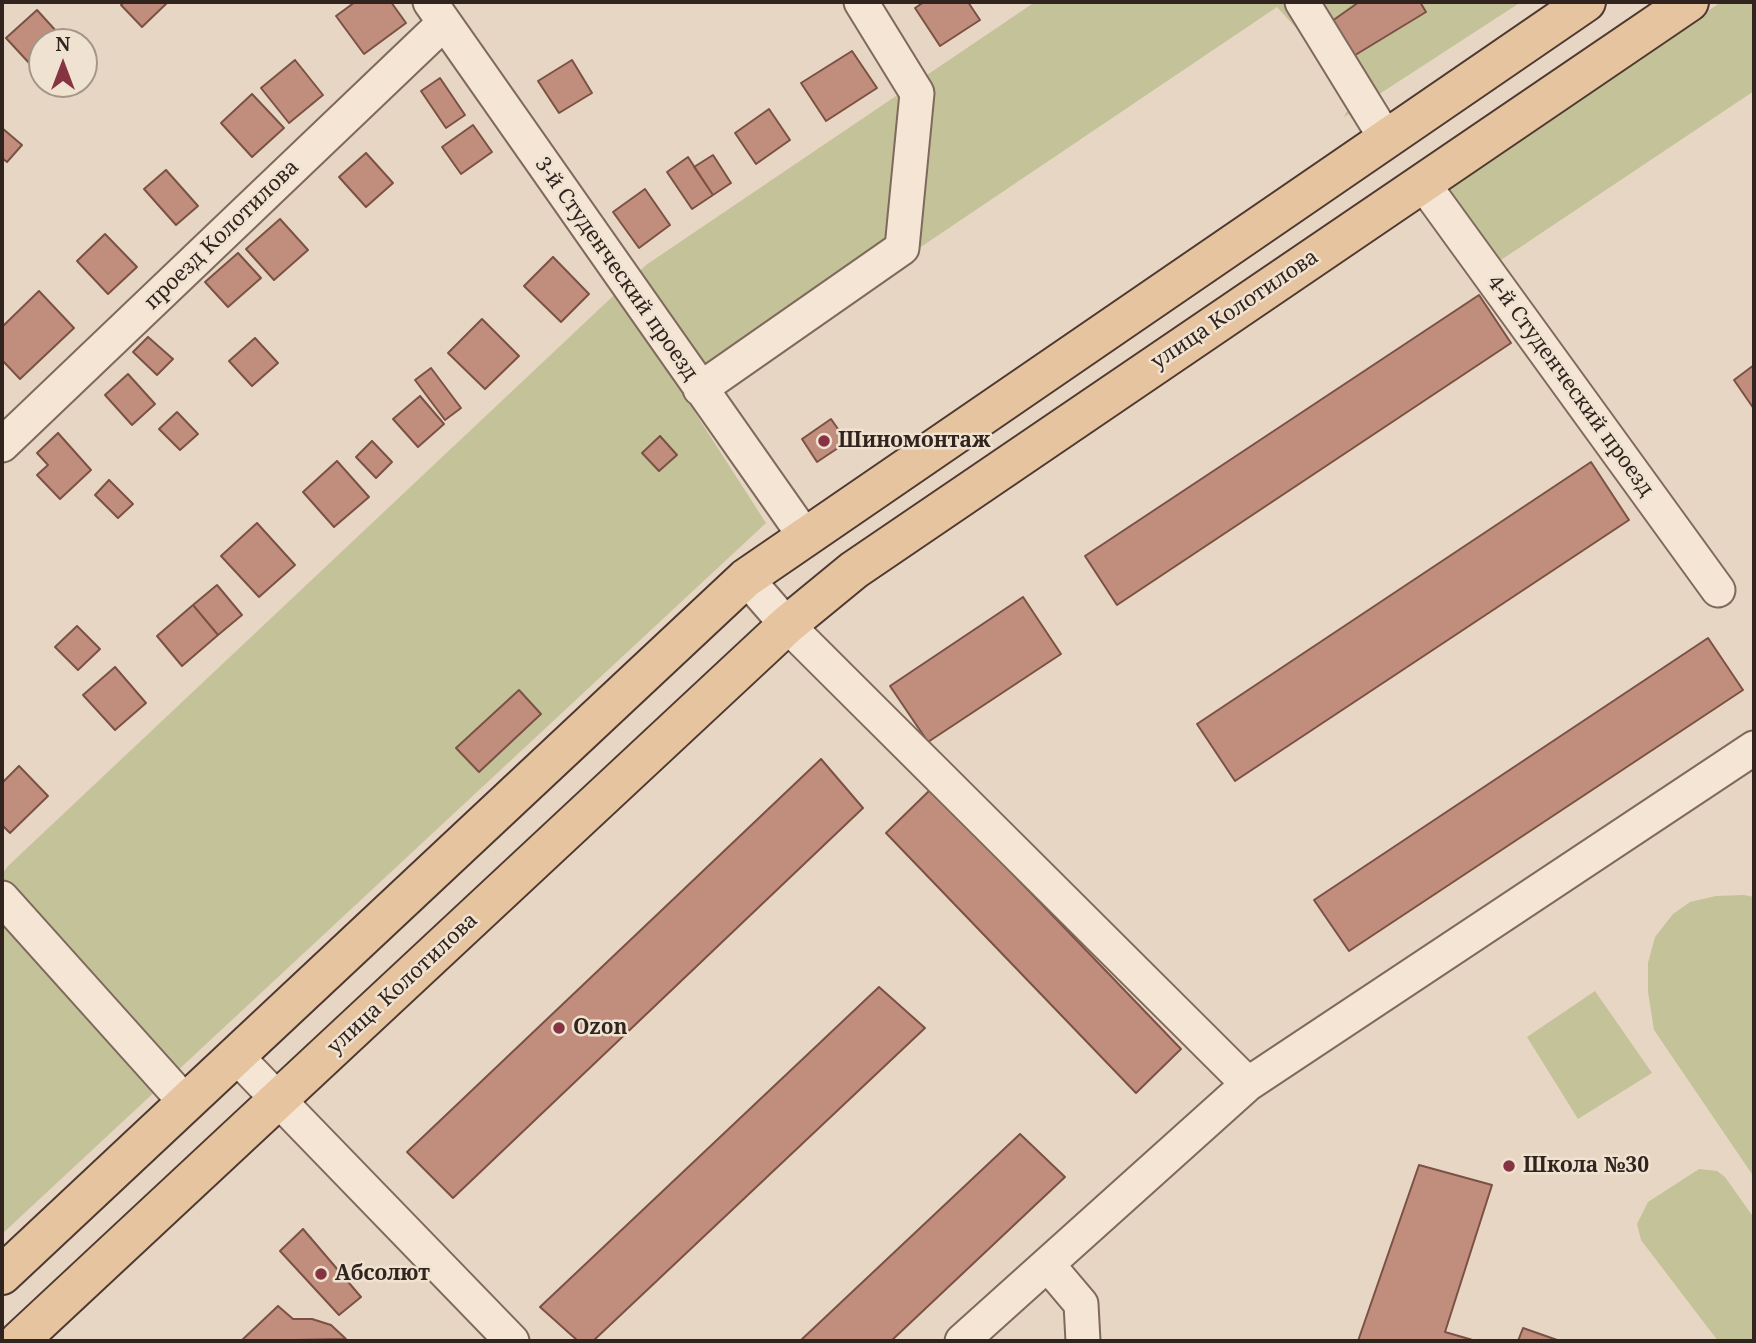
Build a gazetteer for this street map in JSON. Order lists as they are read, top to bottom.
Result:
{
  "streets": {
    "main road": ["улица Колотилова"],
    "street": ["проезд Колотилова", "3-й Студенческий проезд", "4-й Студенческий проезд"]
  },
  "crossings": [
    ["проезд Колотилова", "3-й Студенческий проезд"],
    ["улица Колотилова", "4-й Студенческий проезд"]
  ],
  "places": [
    "Шиномонтаж",
    "Ozon",
    "Школа №30",
    "Абсолют"
  ],
  "north": "top"
}
